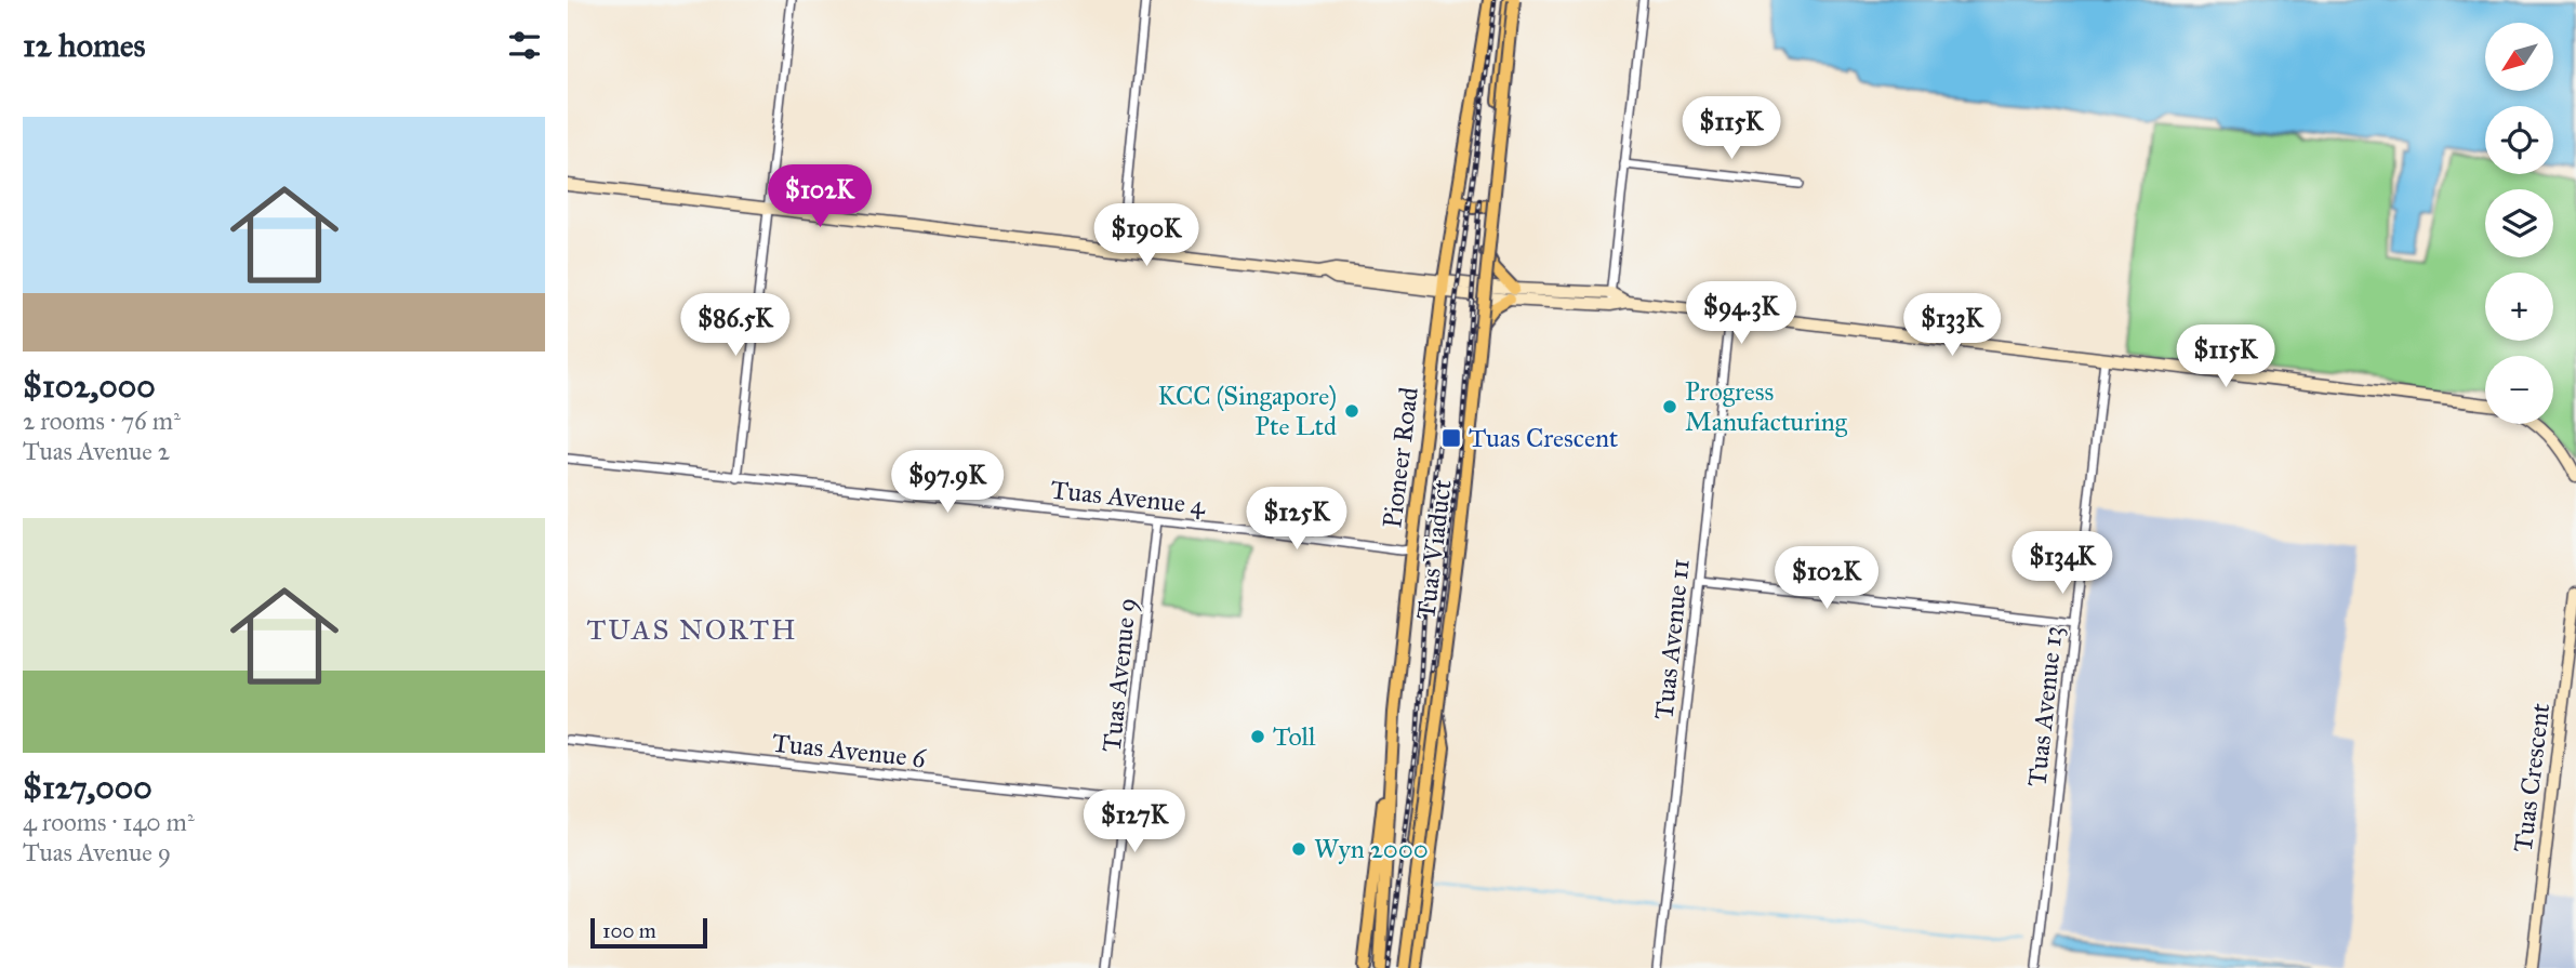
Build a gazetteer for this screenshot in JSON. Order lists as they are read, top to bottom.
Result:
{
  "streets": {
    "main road": ["Pioneer Road", "Tuas Viaduct"],
    "street": [
      "Tuas Avenue 4",
      "Tuas Avenue 11",
      "Tuas Avenue 9",
      "Tuas Avenue 13",
      "Tuas Avenue 6",
      "Tuas Crescent"
    ]
  },
  "crossings": [
    ["Pioneer Road", "Tuas Avenue 4"],
    ["Tuas Avenue 4", "Tuas Avenue 9"],
    ["Tuas Avenue 9", "Tuas Avenue 6"]
  ],
  "districts": ["TUAS NORTH"],
  "places": {
    "other": [
      "Progress Manufacturing",
      "KCC (Singapore) Pte Ltd",
      "Toll",
      "Wyn 2000"
    ],
    "transit": ["Tuas Crescent"]
  },
  "scale_bar": "100 m",
  "north": "bottom left",
  "page": {
    "heading": "12 homes",
    "map_buttons": ["+", "−"],
    "list": [
      {
        "name": "$102,000",
        "note": "2 rooms · 76 m² · Tuas Avenue 2"
      },
      {
        "name": "$127,000",
        "note": "4 rooms · 140 m² · Tuas Avenue 9"
      }
    ],
    "price": [
      "$115K",
      "$102K",
      "$190K",
      "$94.3K",
      "$86.5K",
      "$133K",
      "$115K",
      "$97.9K",
      "$125K",
      "$134K",
      "$102K",
      "$127K"
    ],
    "scale": "100 m"
  }
}
